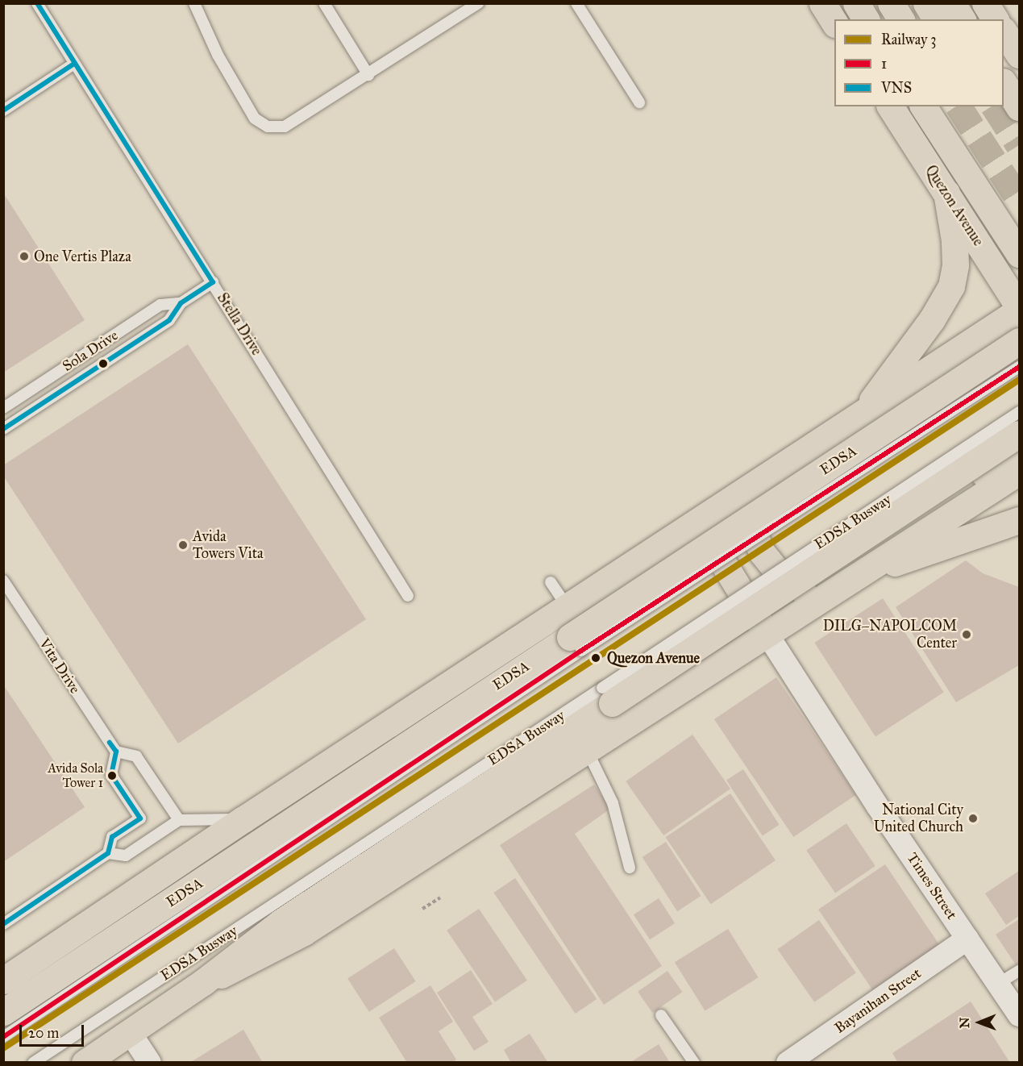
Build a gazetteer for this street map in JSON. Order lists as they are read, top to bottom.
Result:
{
  "streets": {
    "main road": ["Quezon Avenue", "EDSA"],
    "street": ["Times Street", "Bayanihan Street"],
    "lane": [
      "Stella Drive",
      "Sola Drive",
      "EDSA Busway",
      "Vita Drive"
    ]
  },
  "crossings": [
    ["Quezon Avenue", "EDSA"],
    ["Stella Drive", "Sola Drive"],
    ["Times Street", "Bayanihan Street"]
  ],
  "places": [
    "One Vertis Plaza",
    "Avida Towers Vita",
    "DILG–NAPOLCOM Center",
    "Quezon Avenue",
    "Avida Sola Tower 1",
    "National City United Church"
  ],
  "lines": ["transit line VNS", "transit line 1", "rail line 3"],
  "legend": ["Railway 3", "1", "VNS"],
  "scale_bar": "20 m",
  "north": "left"
}
